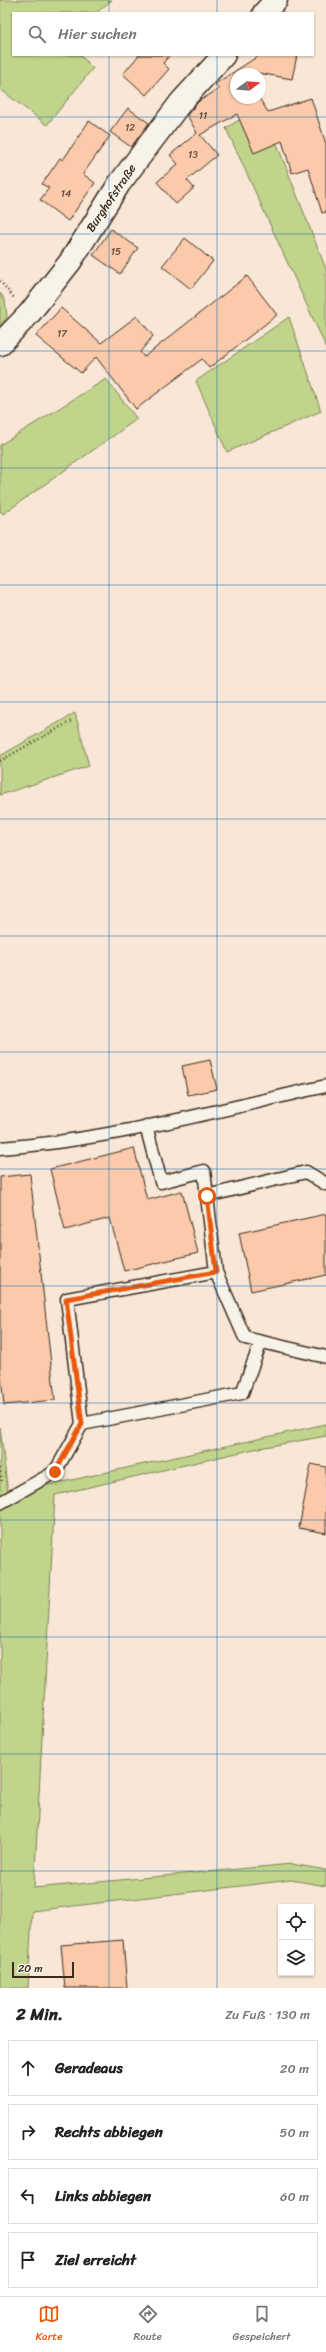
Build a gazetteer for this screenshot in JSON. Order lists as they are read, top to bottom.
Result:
{
  "streets": {
    "street": ["Burghofstraße"]
  },
  "house_numbers": [
    "11",
    "12",
    "13",
    "14",
    "15",
    "17"
  ],
  "scale_bar": "20 m",
  "north": "right",
  "page": {
    "search": "Hier suchen",
    "scale": "20 m",
    "heading": ["2 Min.", "Zu Fuß · 130 m"],
    "list": [
      ["Geradeaus", "20 m"],
      ["Rechts abbiegen", "50 m"],
      ["Links abbiegen", "60 m"],
      "Ziel erreicht"
    ],
    "nav": ["Karte", "Route", "Gespeichert"]
  }
}
